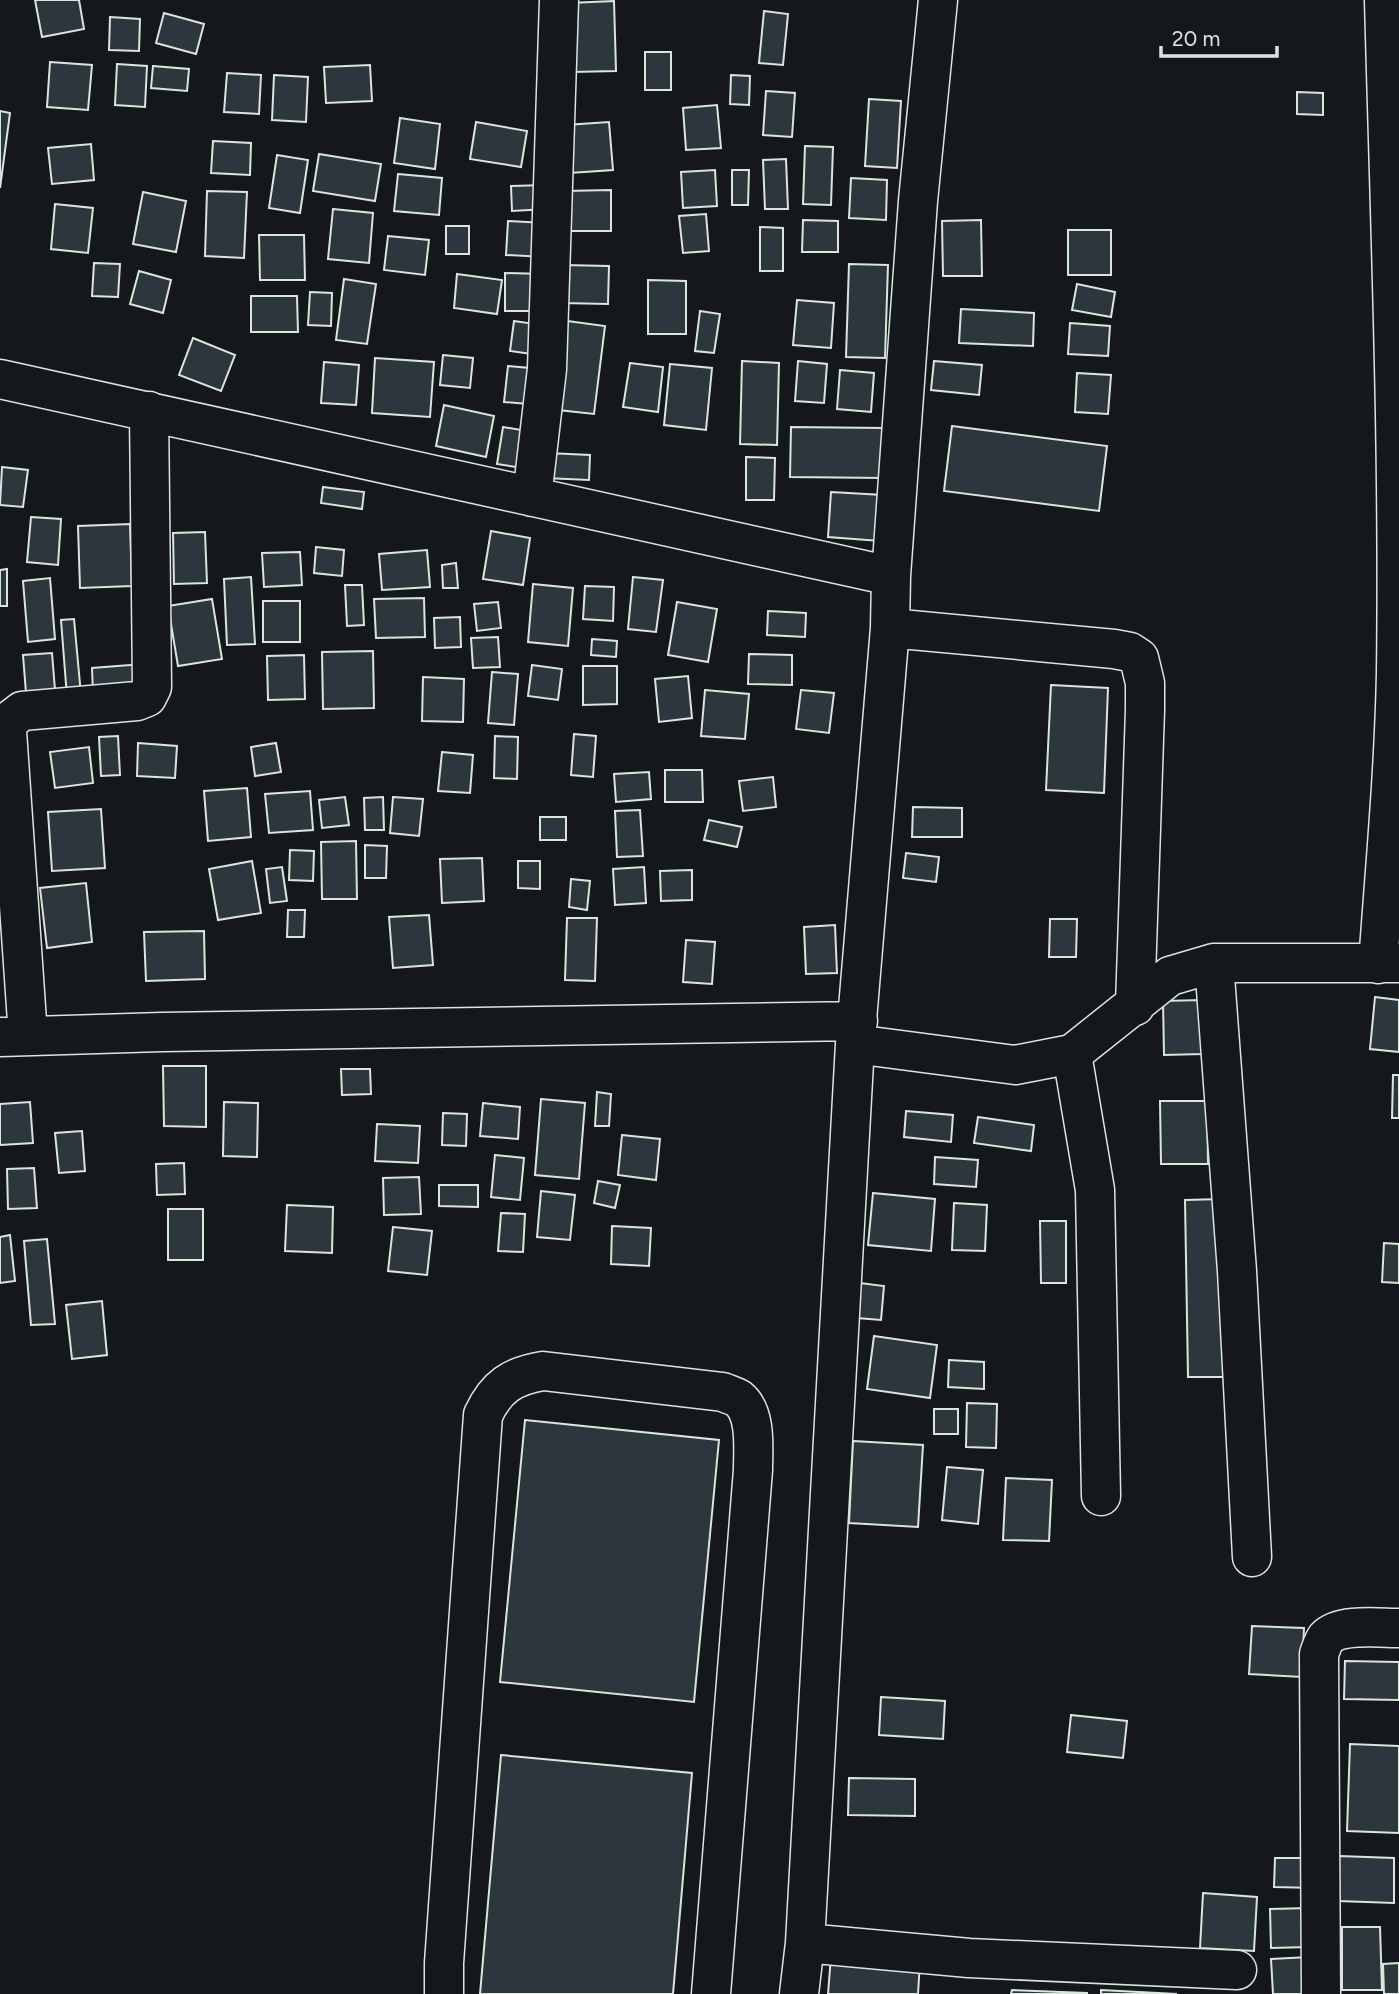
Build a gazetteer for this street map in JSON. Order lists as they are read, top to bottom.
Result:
{
  "scale_bar": "20 m"
}
